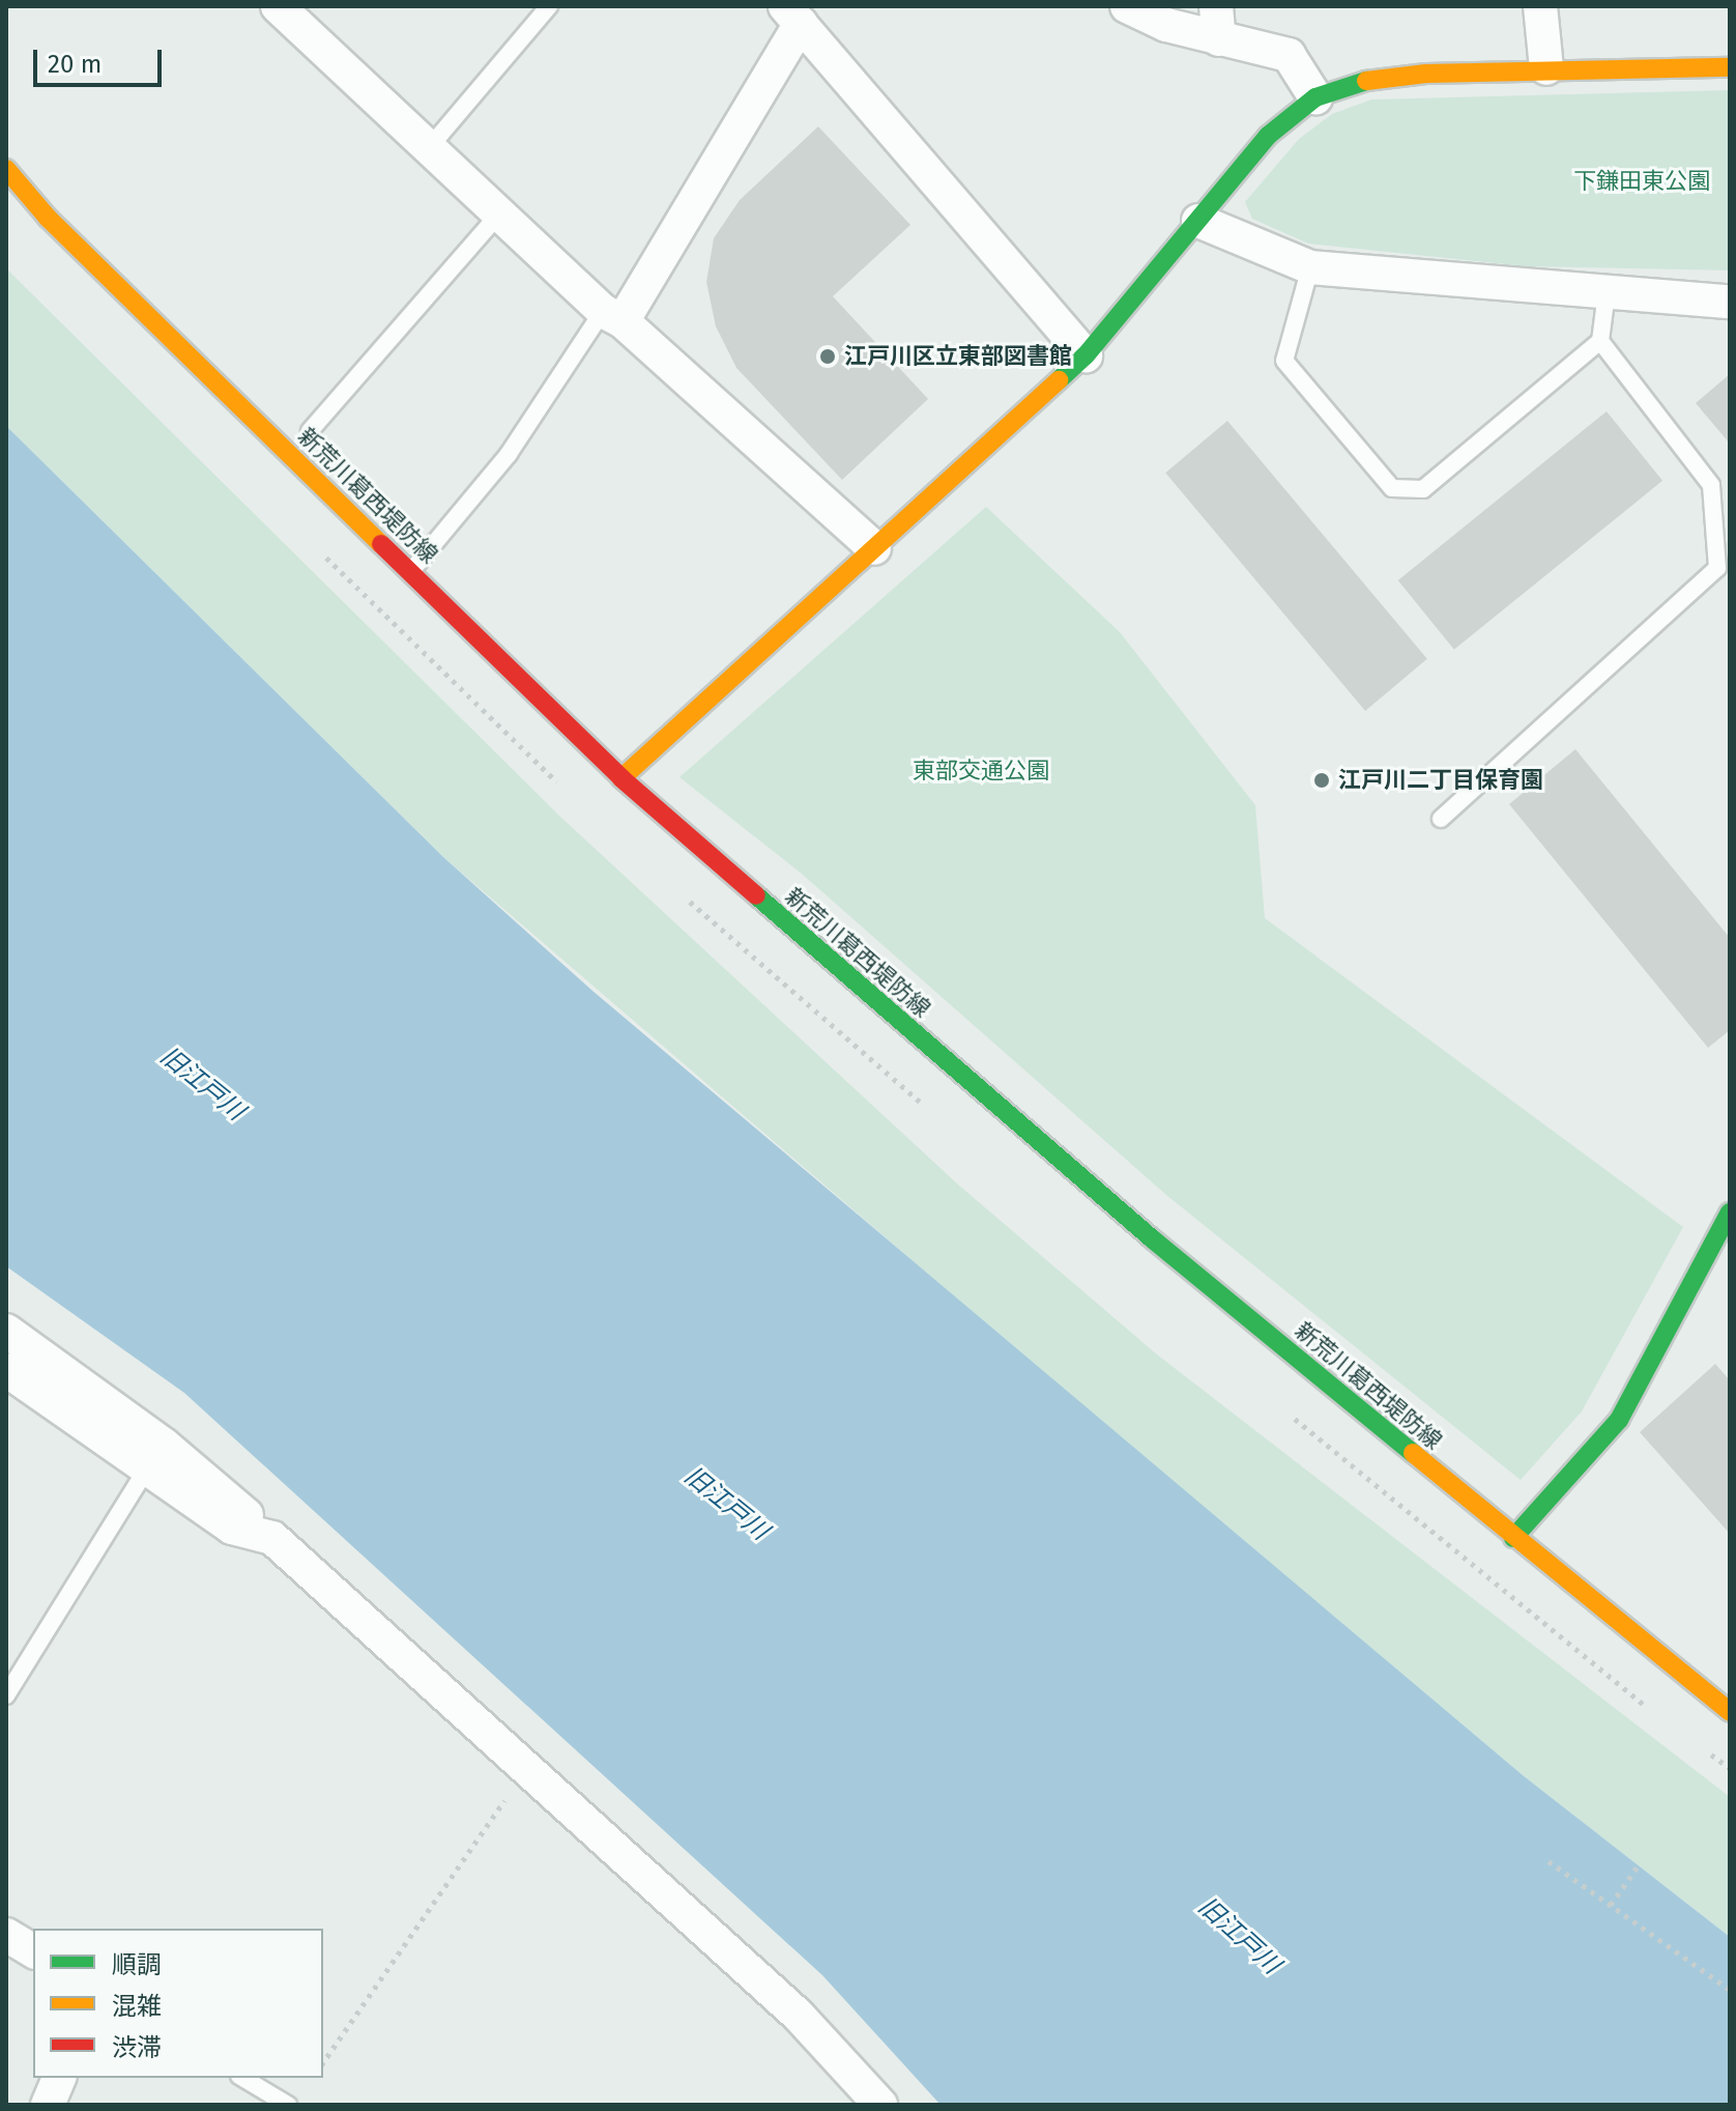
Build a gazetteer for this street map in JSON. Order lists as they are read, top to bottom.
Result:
{
  "streets": {
    "main road": ["新荒川葛西堤防線"]
  },
  "water": ["旧江戸川"],
  "parks": ["下鎌田東公園", "東部交通公園"],
  "places": ["江戸川区立東部図書館", "江戸川二丁目保育園"],
  "legend": ["順調", "混雑", "渋滞"],
  "scale_bar": "20 m"
}
